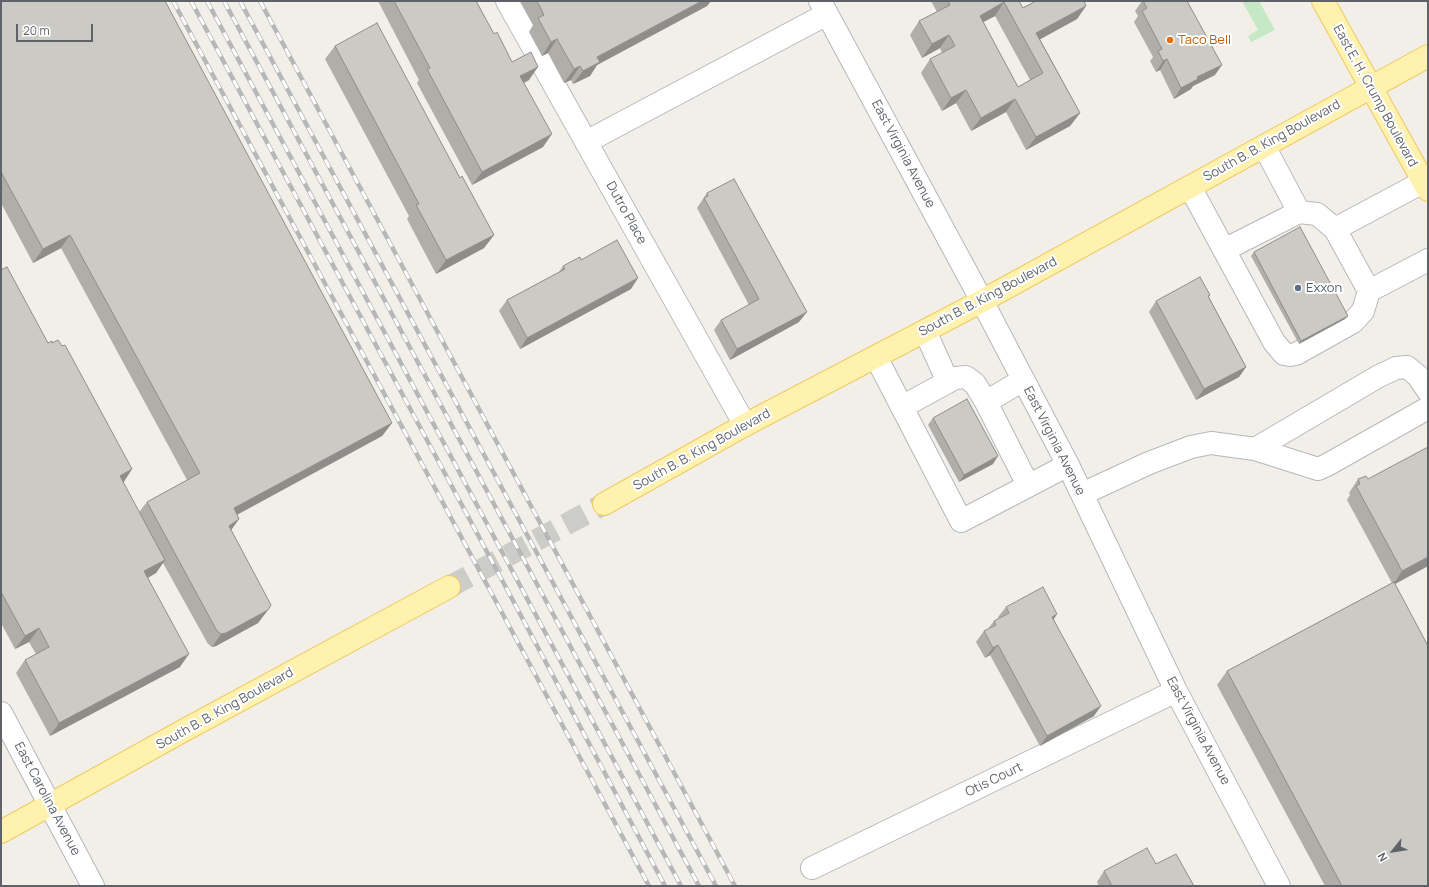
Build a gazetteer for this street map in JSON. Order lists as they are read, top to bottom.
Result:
{
  "streets": {
    "main road": ["East E. H. Crump Boulevard", "South B. B. King Boulevard"],
    "street": [
      "East Virginia Avenue",
      "Dutro Place",
      "Otis Court",
      "East Carolina Avenue"
    ]
  },
  "crossings": [
    ["East E. H. Crump Boulevard", "South B. B. King Boulevard"],
    ["South B. B. King Boulevard", "East Virginia Avenue"],
    ["South B. B. King Boulevard", "Dutro Place"],
    ["South B. B. King Boulevard", "East Carolina Avenue"],
    ["East Virginia Avenue", "Otis Court"]
  ],
  "places": ["Taco Bell", "Exxon"],
  "scale_bar": "20 m",
  "north": "bottom left"
}
